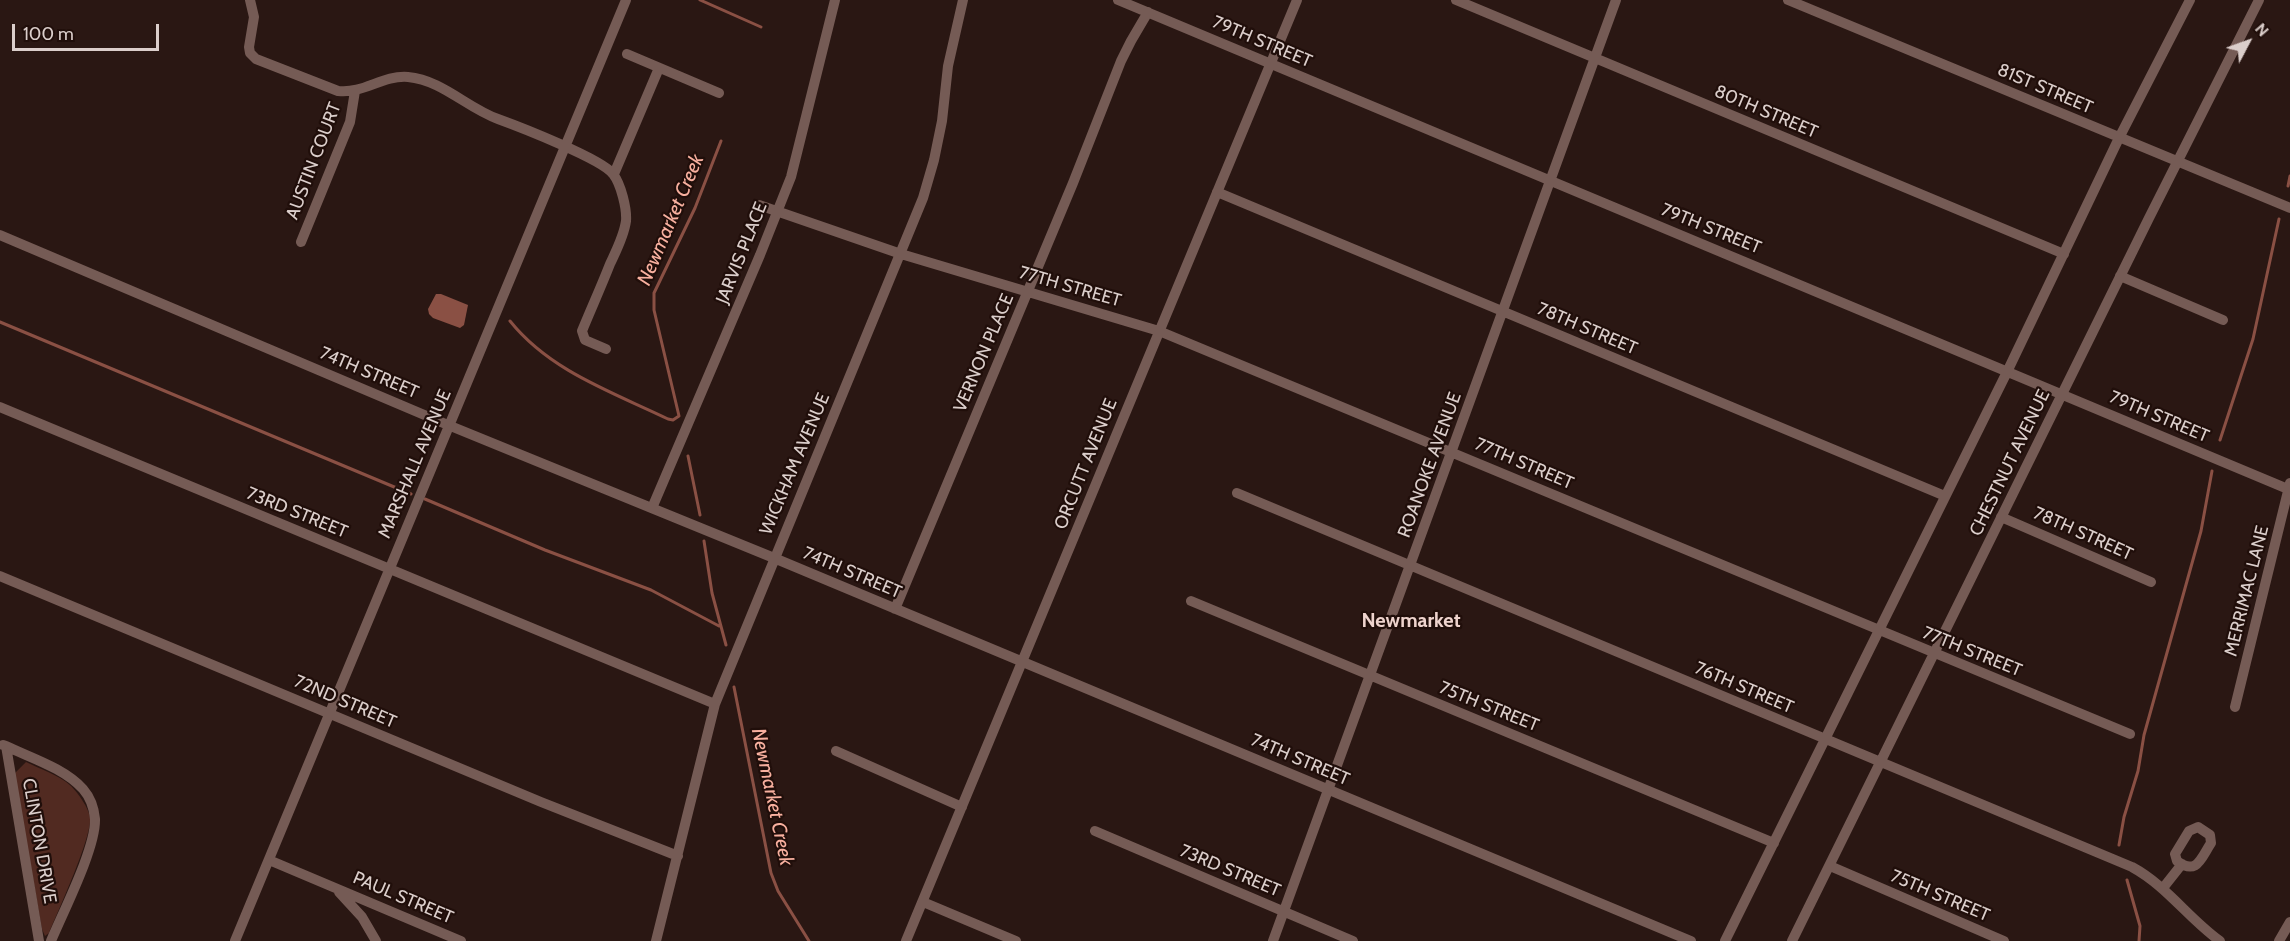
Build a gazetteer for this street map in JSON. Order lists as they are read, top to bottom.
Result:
{
  "streets": {
    "street": [
      "79TH STREET",
      "81ST STREET",
      "80TH STREET",
      "AUSTIN COURT",
      "JARVIS PLACE",
      "77TH STREET",
      "78TH STREET",
      "VERNON PLACE",
      "74TH STREET",
      "CHESTNUT AVENUE",
      "MARSHALL AVENUE",
      "WICKHAM AVENUE",
      "ORCUTT AVENUE",
      "ROANOKE AVENUE",
      "73RD STREET",
      "MERRIMAC LANE",
      "76TH STREET",
      "72ND STREET",
      "75TH STREET",
      "CLINTON DRIVE",
      "PAUL STREET"
    ]
  },
  "crossings": [
    ["79TH STREET", "VERNON PLACE"],
    ["79TH STREET", "CHESTNUT AVENUE"],
    ["79TH STREET", "ORCUTT AVENUE"],
    ["79TH STREET", "ROANOKE AVENUE"],
    ["79TH STREET", "MERRIMAC LANE"],
    ["81ST STREET", "CHESTNUT AVENUE"],
    ["80TH STREET", "ROANOKE AVENUE"],
    ["JARVIS PLACE", "77TH STREET"],
    ["JARVIS PLACE", "74TH STREET"],
    ["77TH STREET", "VERNON PLACE"],
    ["77TH STREET", "CHESTNUT AVENUE"],
    ["77TH STREET", "WICKHAM AVENUE"],
    ["77TH STREET", "ORCUTT AVENUE"],
    ["77TH STREET", "ROANOKE AVENUE"],
    ["78TH STREET", "CHESTNUT AVENUE"],
    ["78TH STREET", "ORCUTT AVENUE"],
    ["78TH STREET", "ROANOKE AVENUE"],
    ["VERNON PLACE", "74TH STREET"],
    ["74TH STREET", "MARSHALL AVENUE"],
    ["74TH STREET", "WICKHAM AVENUE"],
    ["74TH STREET", "ORCUTT AVENUE"],
    ["74TH STREET", "ROANOKE AVENUE"],
    ["CHESTNUT AVENUE", "76TH STREET"],
    ["CHESTNUT AVENUE", "75TH STREET"],
    ["MARSHALL AVENUE", "73RD STREET"],
    ["MARSHALL AVENUE", "72ND STREET"],
    ["MARSHALL AVENUE", "PAUL STREET"],
    ["WICKHAM AVENUE", "73RD STREET"],
    ["WICKHAM AVENUE", "72ND STREET"],
    ["ROANOKE AVENUE", "73RD STREET"],
    ["ROANOKE AVENUE", "76TH STREET"],
    ["ROANOKE AVENUE", "75TH STREET"]
  ],
  "districts": ["Newmarket"],
  "water": ["Newmarket Creek"],
  "scale_bar": "100 m",
  "north": "top right"
}
